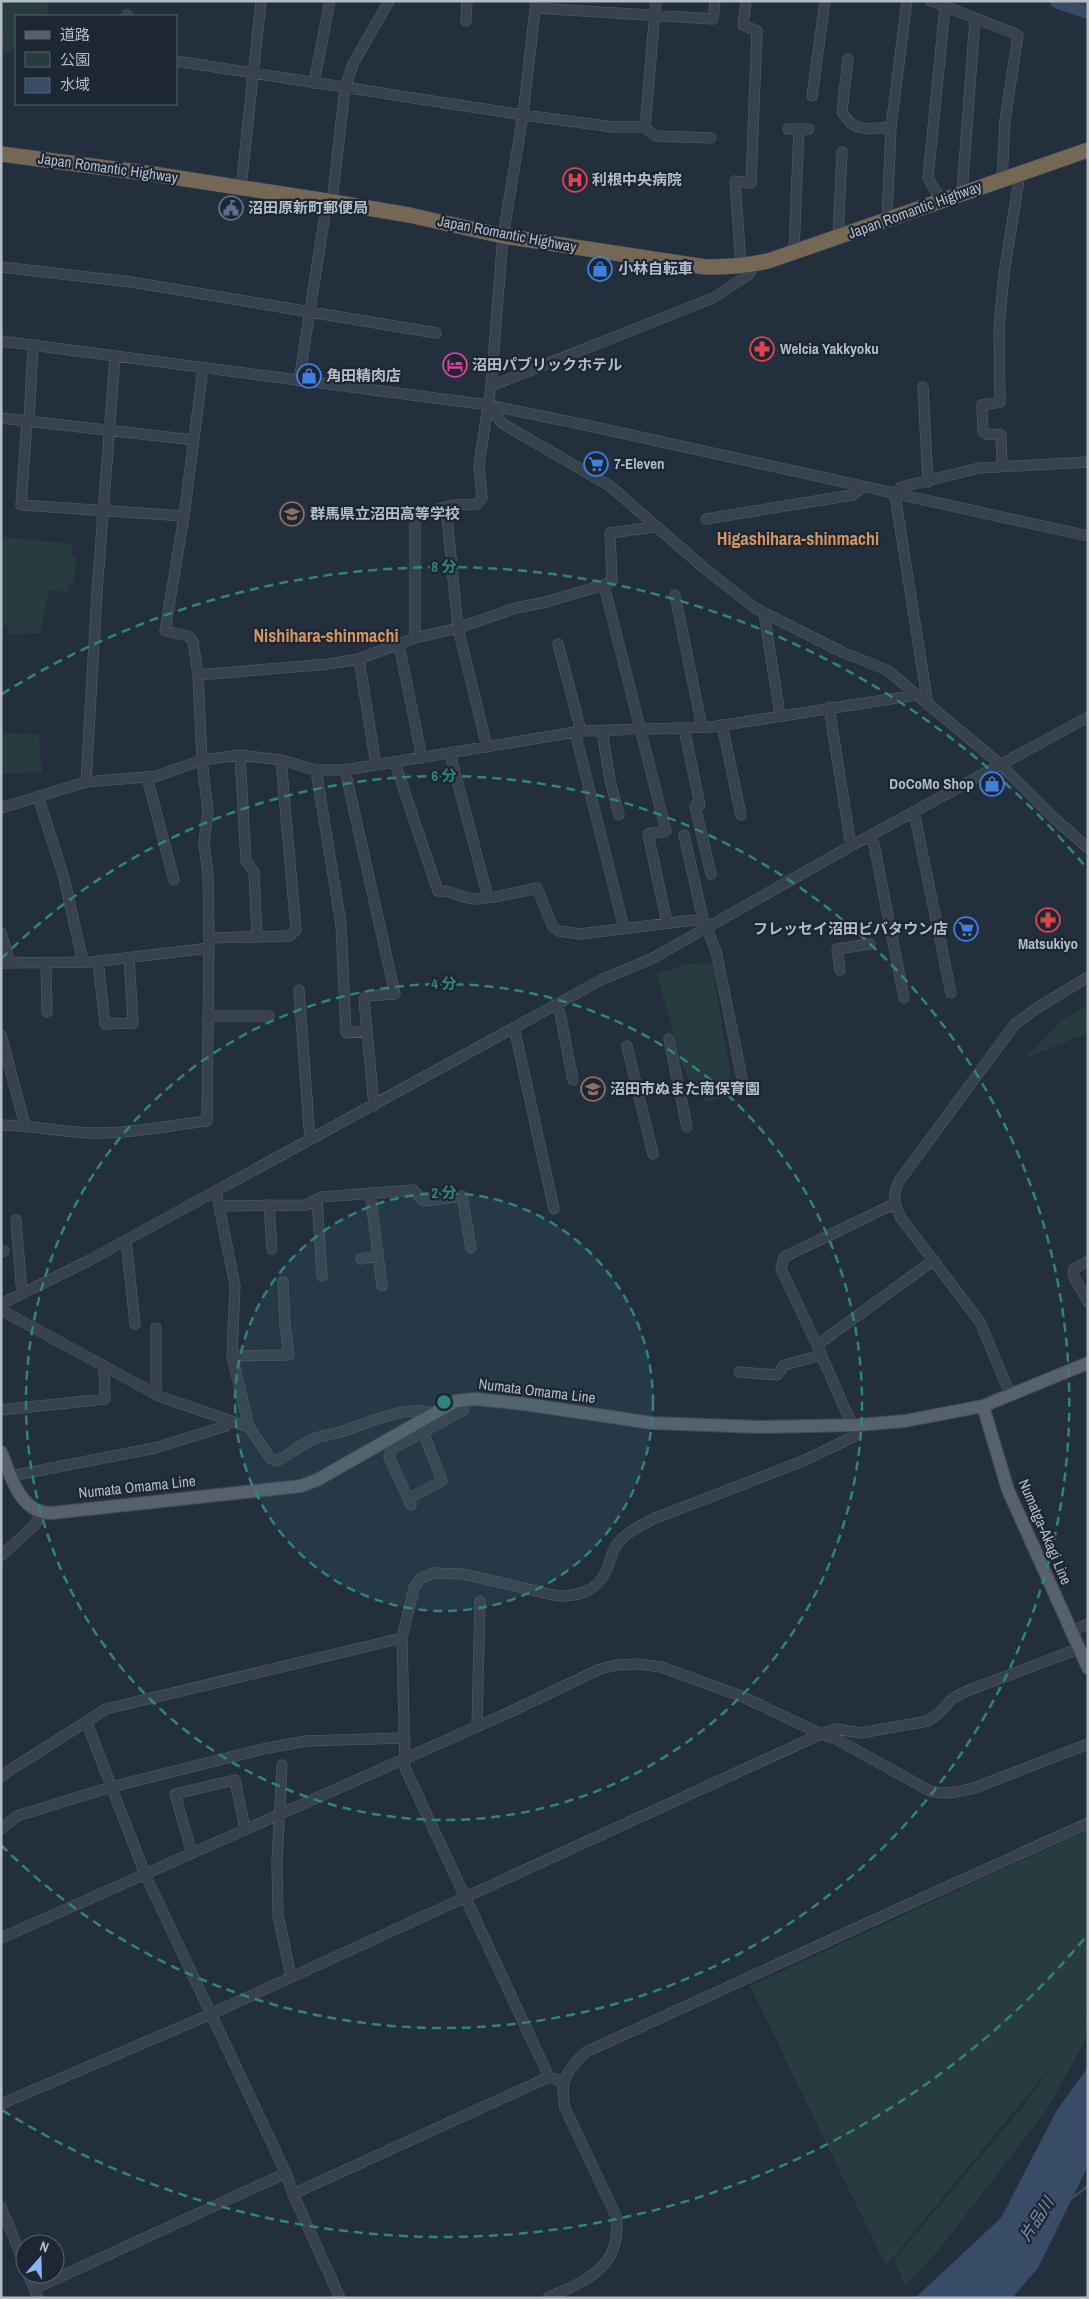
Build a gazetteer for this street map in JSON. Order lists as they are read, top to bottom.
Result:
{
  "streets": {
    "highway": ["Japan Romantic Highway"],
    "main road": ["Numata Omama Line", "Numatga-Akagi Line"]
  },
  "crossings": [
    ["Numata Omama Line", "Numatga-Akagi Line"]
  ],
  "districts": ["Higashihara-shinmachi", "Nishihara-shinmachi"],
  "water": ["片品川"],
  "places": {
    "hospital": ["利根中央病院"],
    "public building": ["沼田原新町郵便局"],
    "shop": ["小林自転車", "角田精肉店", "DoCoMo Shop"],
    "pharmacy": ["Welcia Yakkyoku", "Matsukiyo"],
    "hotel": ["沼田パブリックホテル"],
    "supermarket": ["7-Eleven", "フレッセイ沼田ビバタウン店"],
    "school or university": ["群馬県立沼田高等学校", "沼田市ぬまた南保育園"]
  },
  "legend": ["道路", "公園", "水域"],
  "north": "top",
  "rings": [
    "8 分",
    "6 分",
    "4 分",
    "2 分"
  ]
}
